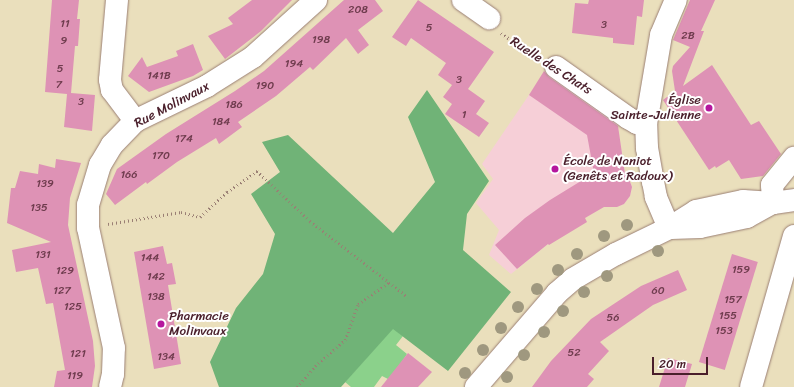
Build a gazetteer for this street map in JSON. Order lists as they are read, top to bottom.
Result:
{
  "streets": {
    "street": ["Ruelle des Chats", "Rue Molinvaux"]
  },
  "places": ["Église Sainte-Julienne", "École de Naniot (Genêts et Radoux)", "Pharmacie Molinvaux"],
  "house_numbers": [
    "208",
    "11",
    "3",
    "5",
    "2B",
    "198",
    "9",
    "194",
    "5",
    "141B",
    "3",
    "7",
    "190",
    "3",
    "186",
    "1",
    "184",
    "174",
    "170",
    "166",
    "139",
    "135",
    "131",
    "144",
    "159",
    "129",
    "142",
    "127",
    "60",
    "138",
    "157",
    "125",
    "155",
    "56",
    "153",
    "52",
    "121",
    "134",
    "119"
  ],
  "scale_bar": "20 m"
}
